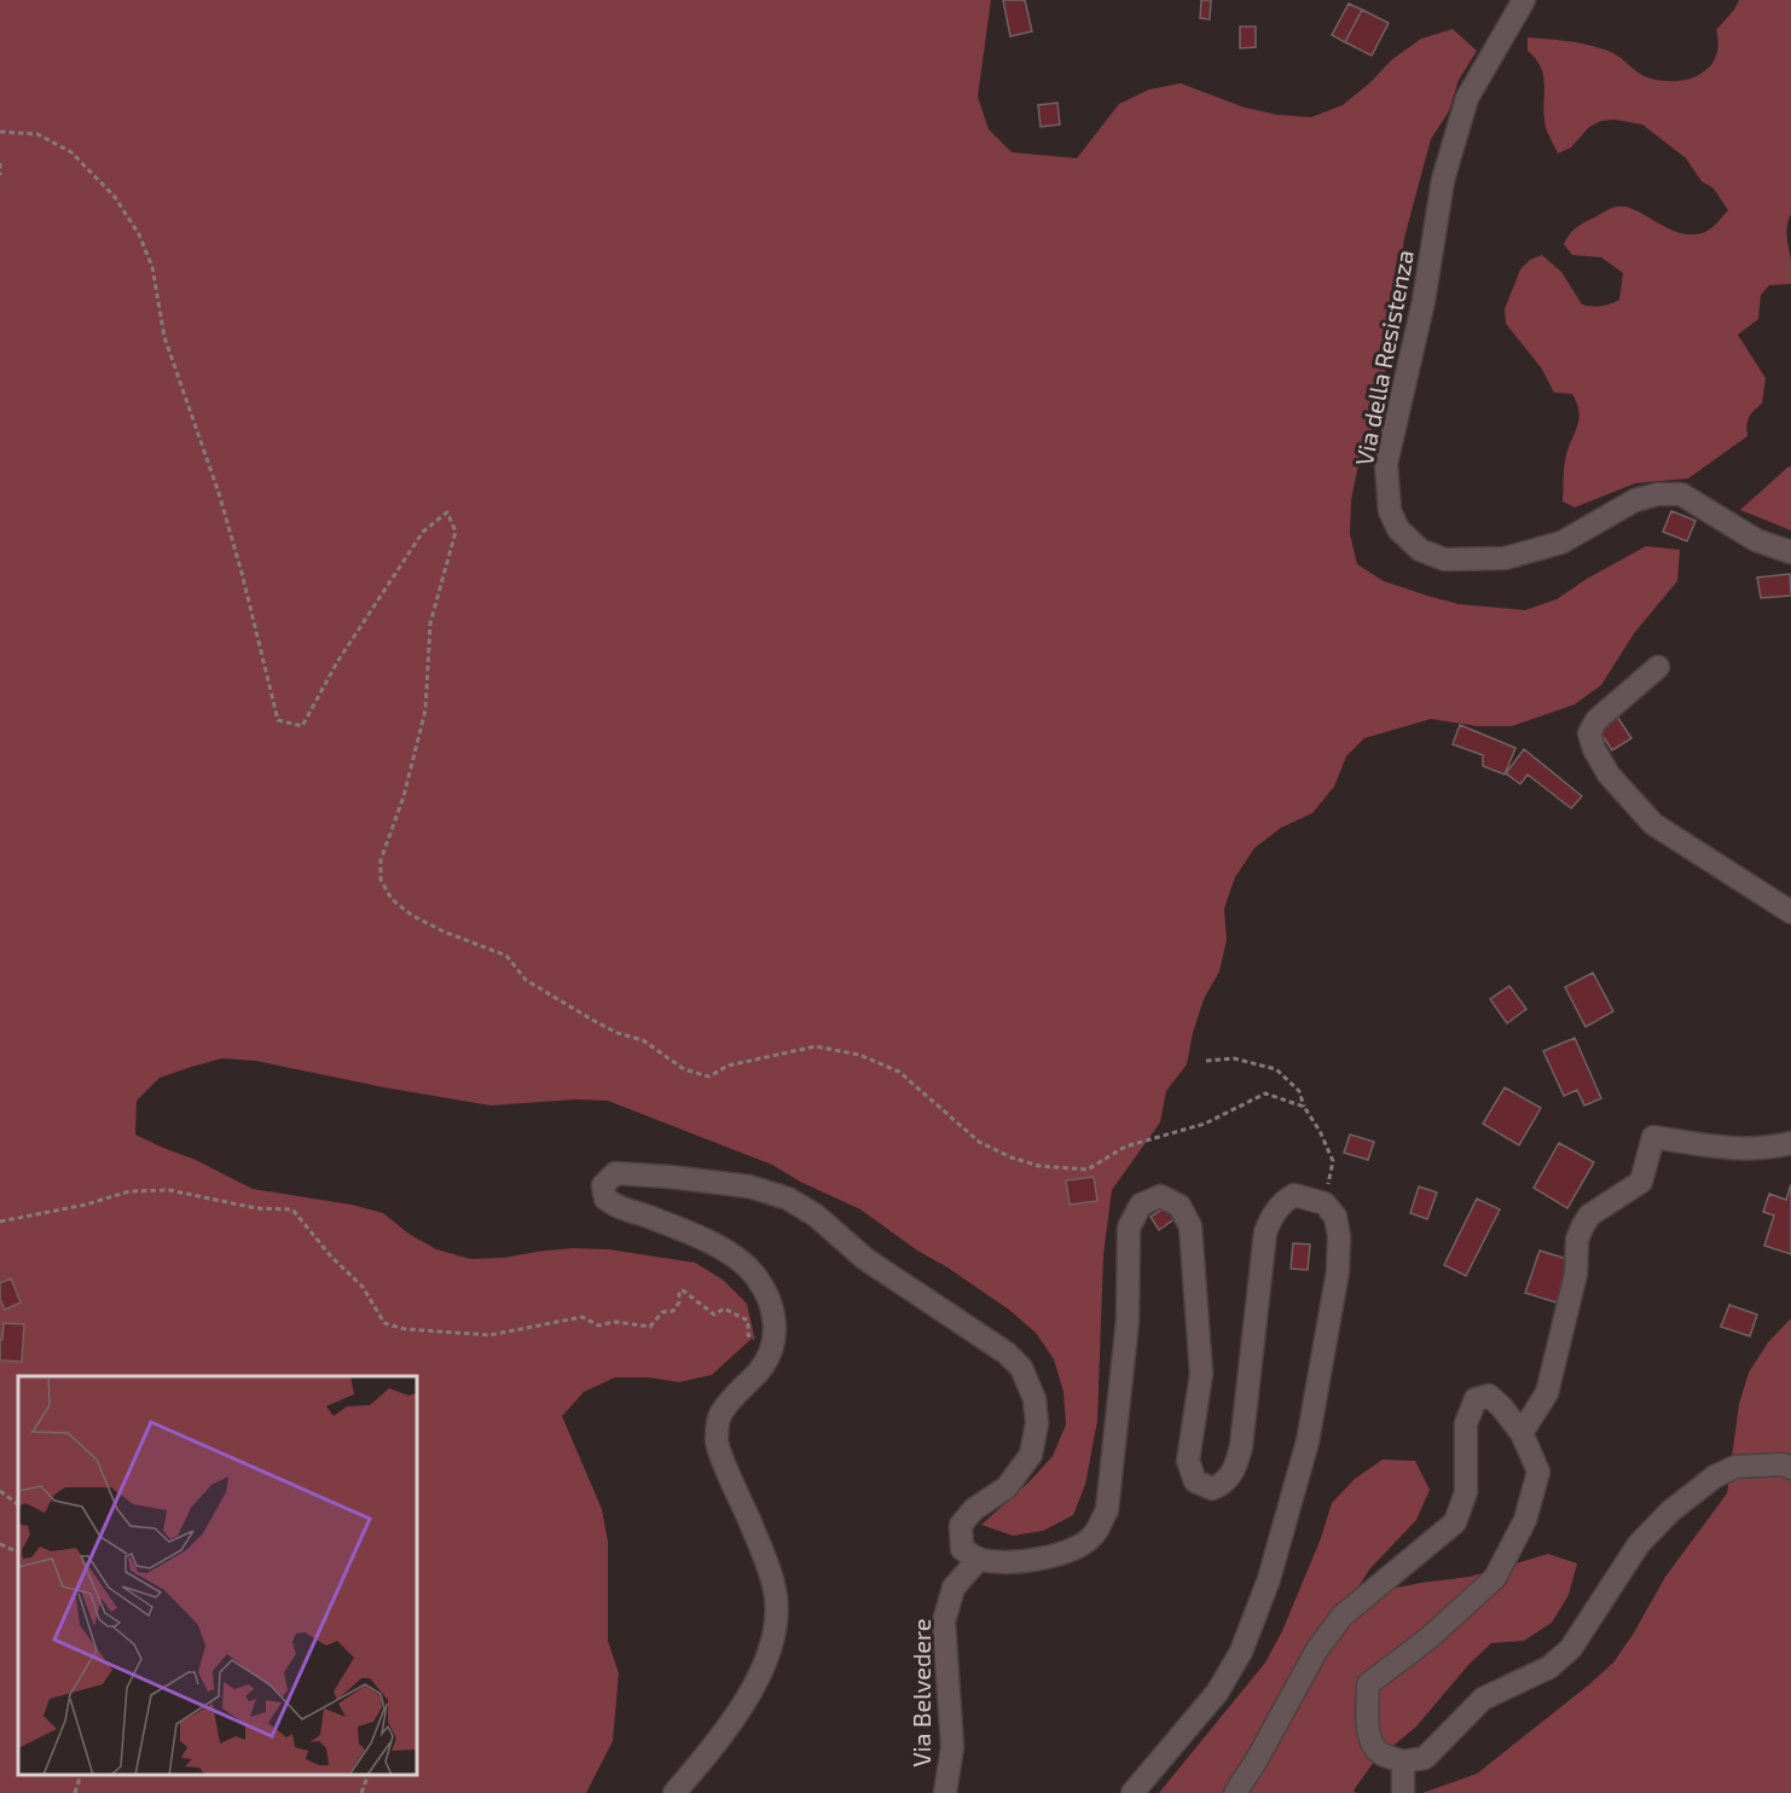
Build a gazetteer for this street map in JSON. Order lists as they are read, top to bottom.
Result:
{
  "streets": {
    "street": ["Via della Resistenza", "Via Belvedere"]
  }
}
